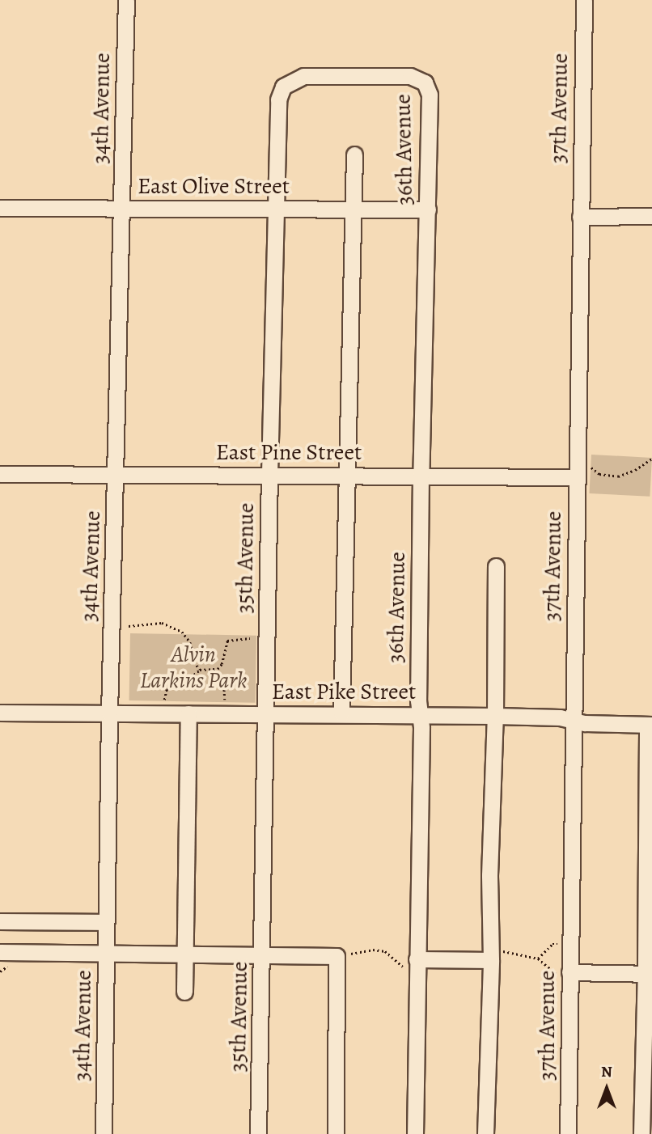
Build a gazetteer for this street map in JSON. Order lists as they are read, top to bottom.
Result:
{
  "streets": {
    "street": [
      "34th Avenue",
      "37th Avenue",
      "36th Avenue",
      "East Olive Street",
      "East Pine Street",
      "35th Avenue",
      "East Pike Street"
    ]
  },
  "crossings": [
    ["34th Avenue", "East Olive Street"],
    ["34th Avenue", "East Pine Street"],
    ["34th Avenue", "East Pike Street"],
    ["37th Avenue", "East Pine Street"],
    ["37th Avenue", "East Pike Street"],
    ["36th Avenue", "East Olive Street"],
    ["36th Avenue", "East Pine Street"],
    ["36th Avenue", "35th Avenue"],
    ["36th Avenue", "East Pike Street"],
    ["East Olive Street", "35th Avenue"],
    ["East Pine Street", "35th Avenue"],
    ["35th Avenue", "East Pike Street"]
  ],
  "parks": ["Alvin Larkins Park"],
  "north": "top"
}
